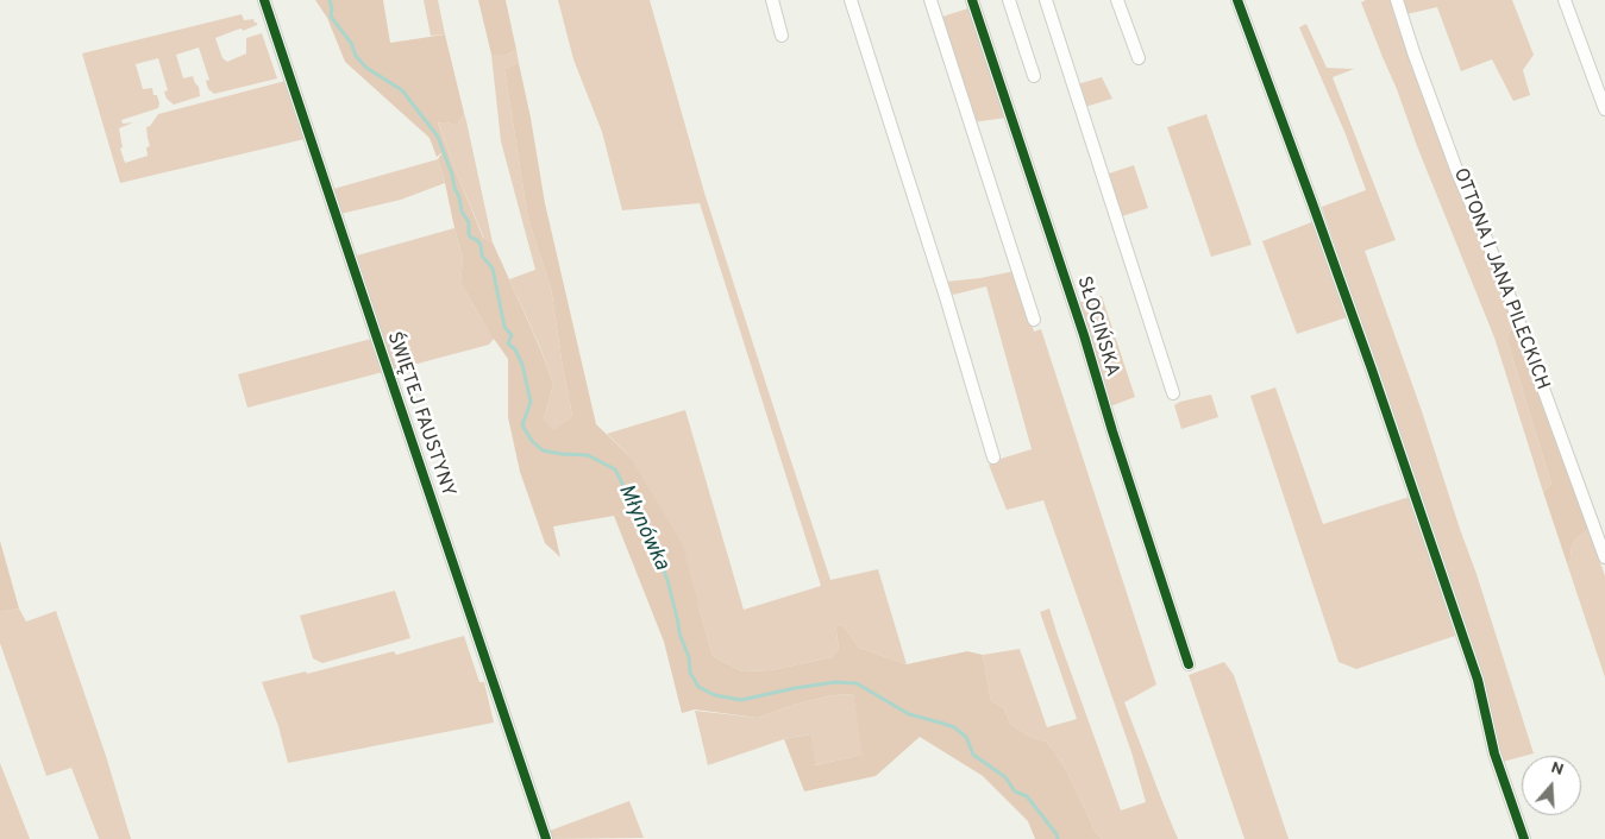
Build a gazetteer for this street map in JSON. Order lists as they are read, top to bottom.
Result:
{
  "streets": {
    "street": ["OTTONA I JANA PILECKICH", "SŁOCIŃSKA", "ŚWIĘTEJ FAUSTYNY"]
  },
  "water": ["Młynówka"],
  "north": "top"
}
